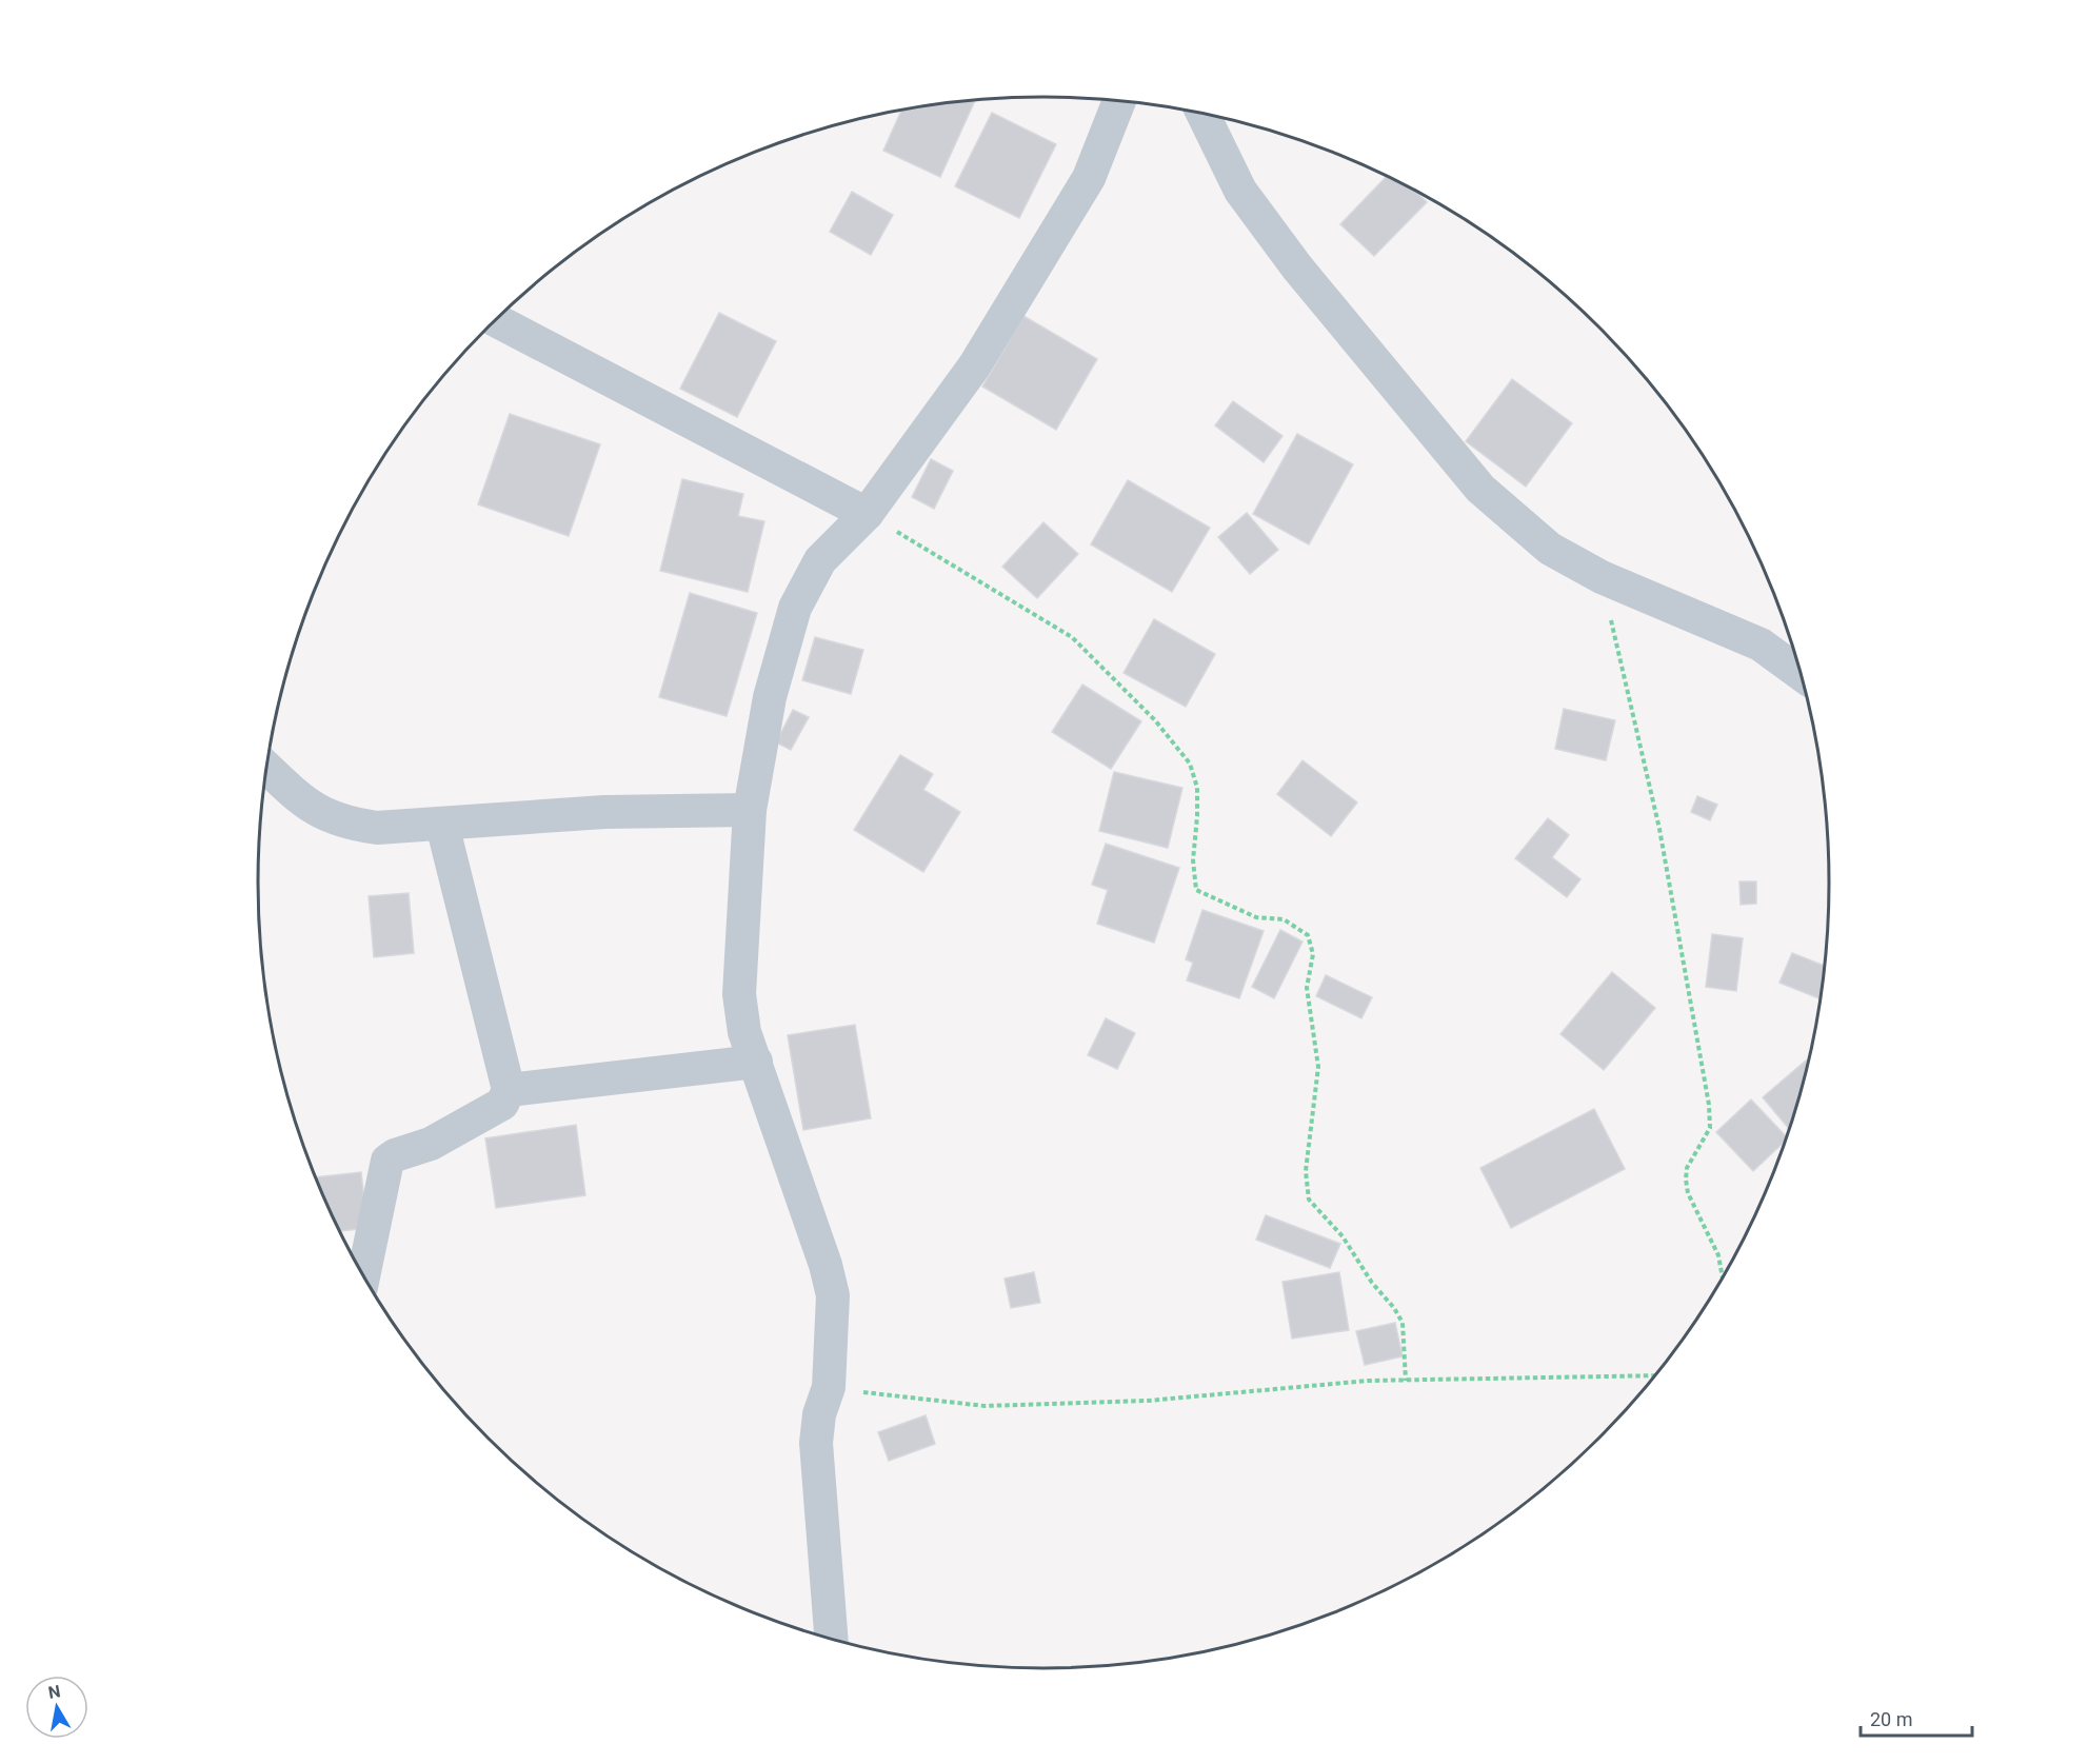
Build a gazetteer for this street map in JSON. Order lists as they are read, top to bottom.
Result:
{
  "scale_bar": "20 m",
  "north": "top"
}
